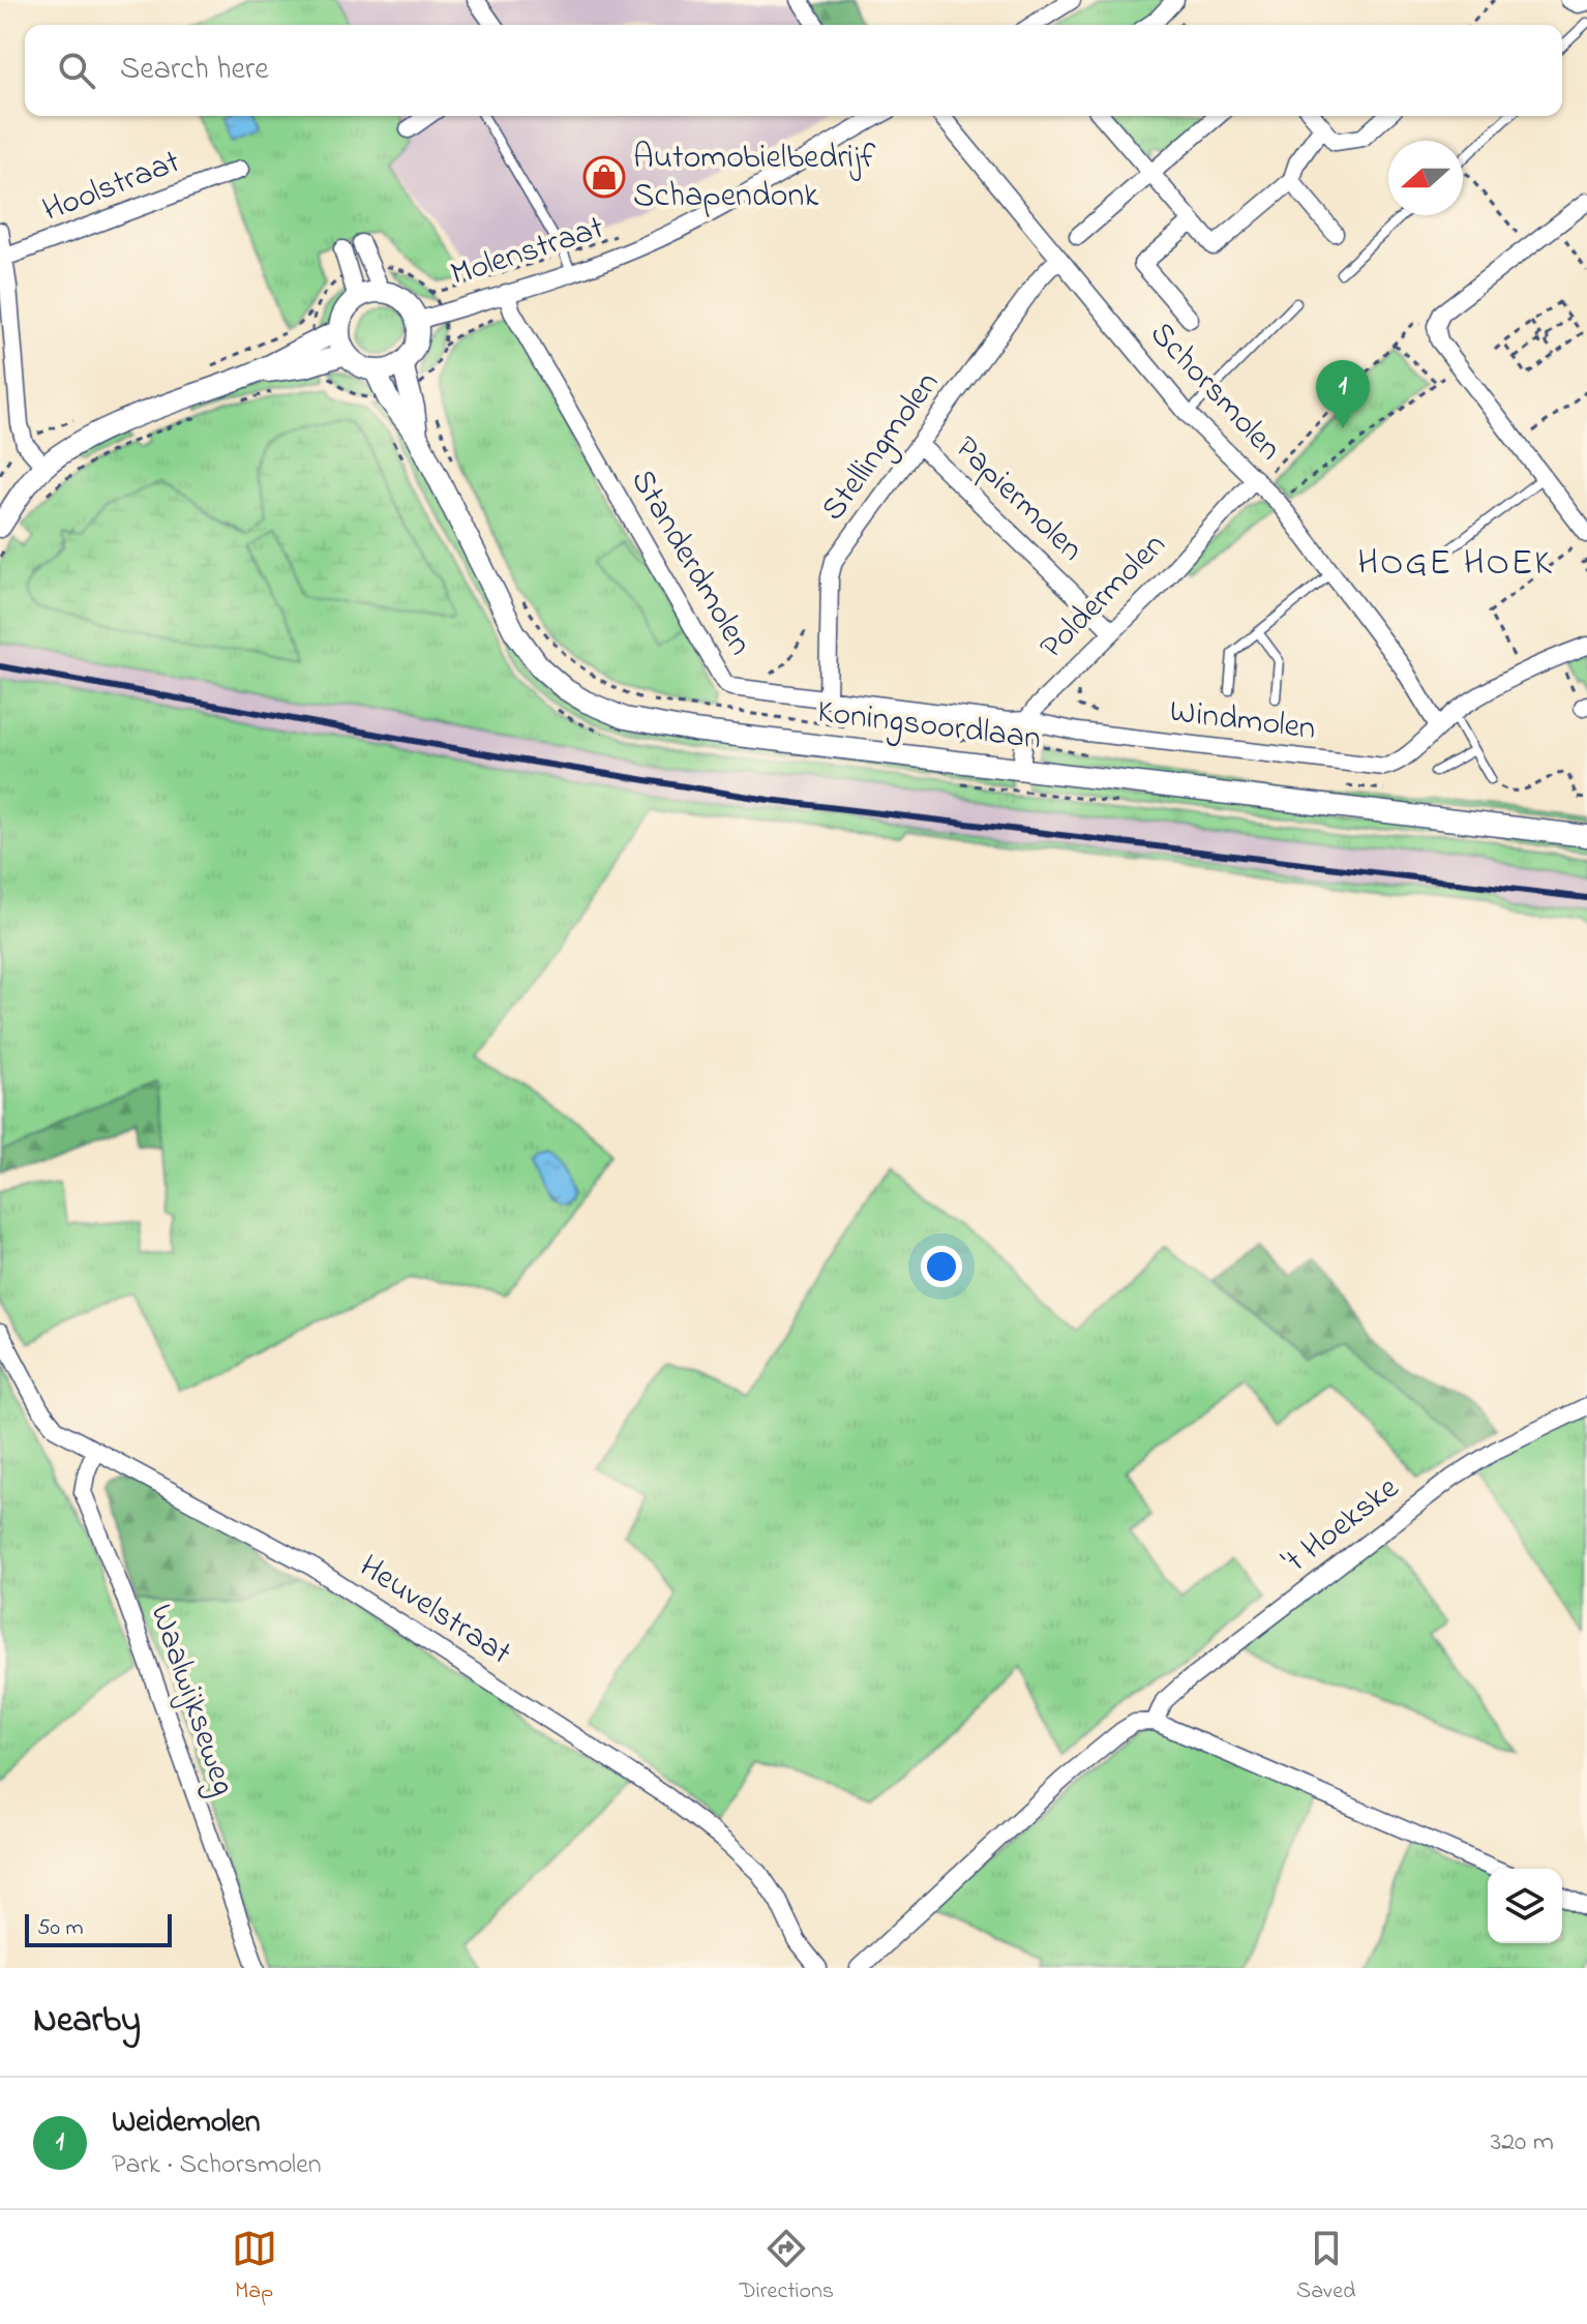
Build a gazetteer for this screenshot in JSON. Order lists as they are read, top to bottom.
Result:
{
  "streets": {
    "street": [
      "Hoolstraat",
      "Molenstraat",
      "Schorsmolen",
      "Stellingmolen",
      "Papiermolen",
      "Standerdmolen",
      "Poldermolen",
      "Windmolen",
      "Koningsoordlaan",
      "'t Hoekske",
      "Heuvelstraat",
      "Waalwijkseweg"
    ]
  },
  "crossings": [
    ["Molenstraat", "Standerdmolen"],
    ["Molenstraat", "Koningsoordlaan"],
    ["Schorsmolen", "Stellingmolen"],
    ["Schorsmolen", "Poldermolen"],
    ["Schorsmolen", "Windmolen"],
    ["Stellingmolen", "Papiermolen"],
    ["Stellingmolen", "Standerdmolen"],
    ["Papiermolen", "Poldermolen"],
    ["Standerdmolen", "Poldermolen"],
    ["Standerdmolen", "Windmolen"],
    ["Poldermolen", "Windmolen"],
    ["Heuvelstraat", "Waalwijkseweg"]
  ],
  "districts": ["HOGE HOEK"],
  "places": {
    "shop": ["Automobielbedrijf Schapendonk"]
  },
  "scale_bar": "50 m",
  "north": "left",
  "page": {
    "search": "Search here",
    "pins": "1",
    "scale": "50 m",
    "heading": "Nearby",
    "list": [
      {
        "mark": "1",
        "name": "Weidemolen",
        "note": "Park · Schorsmolen",
        "value": "320 m"
      }
    ],
    "nav": ["Map", "Directions", "Saved"]
  }
}
